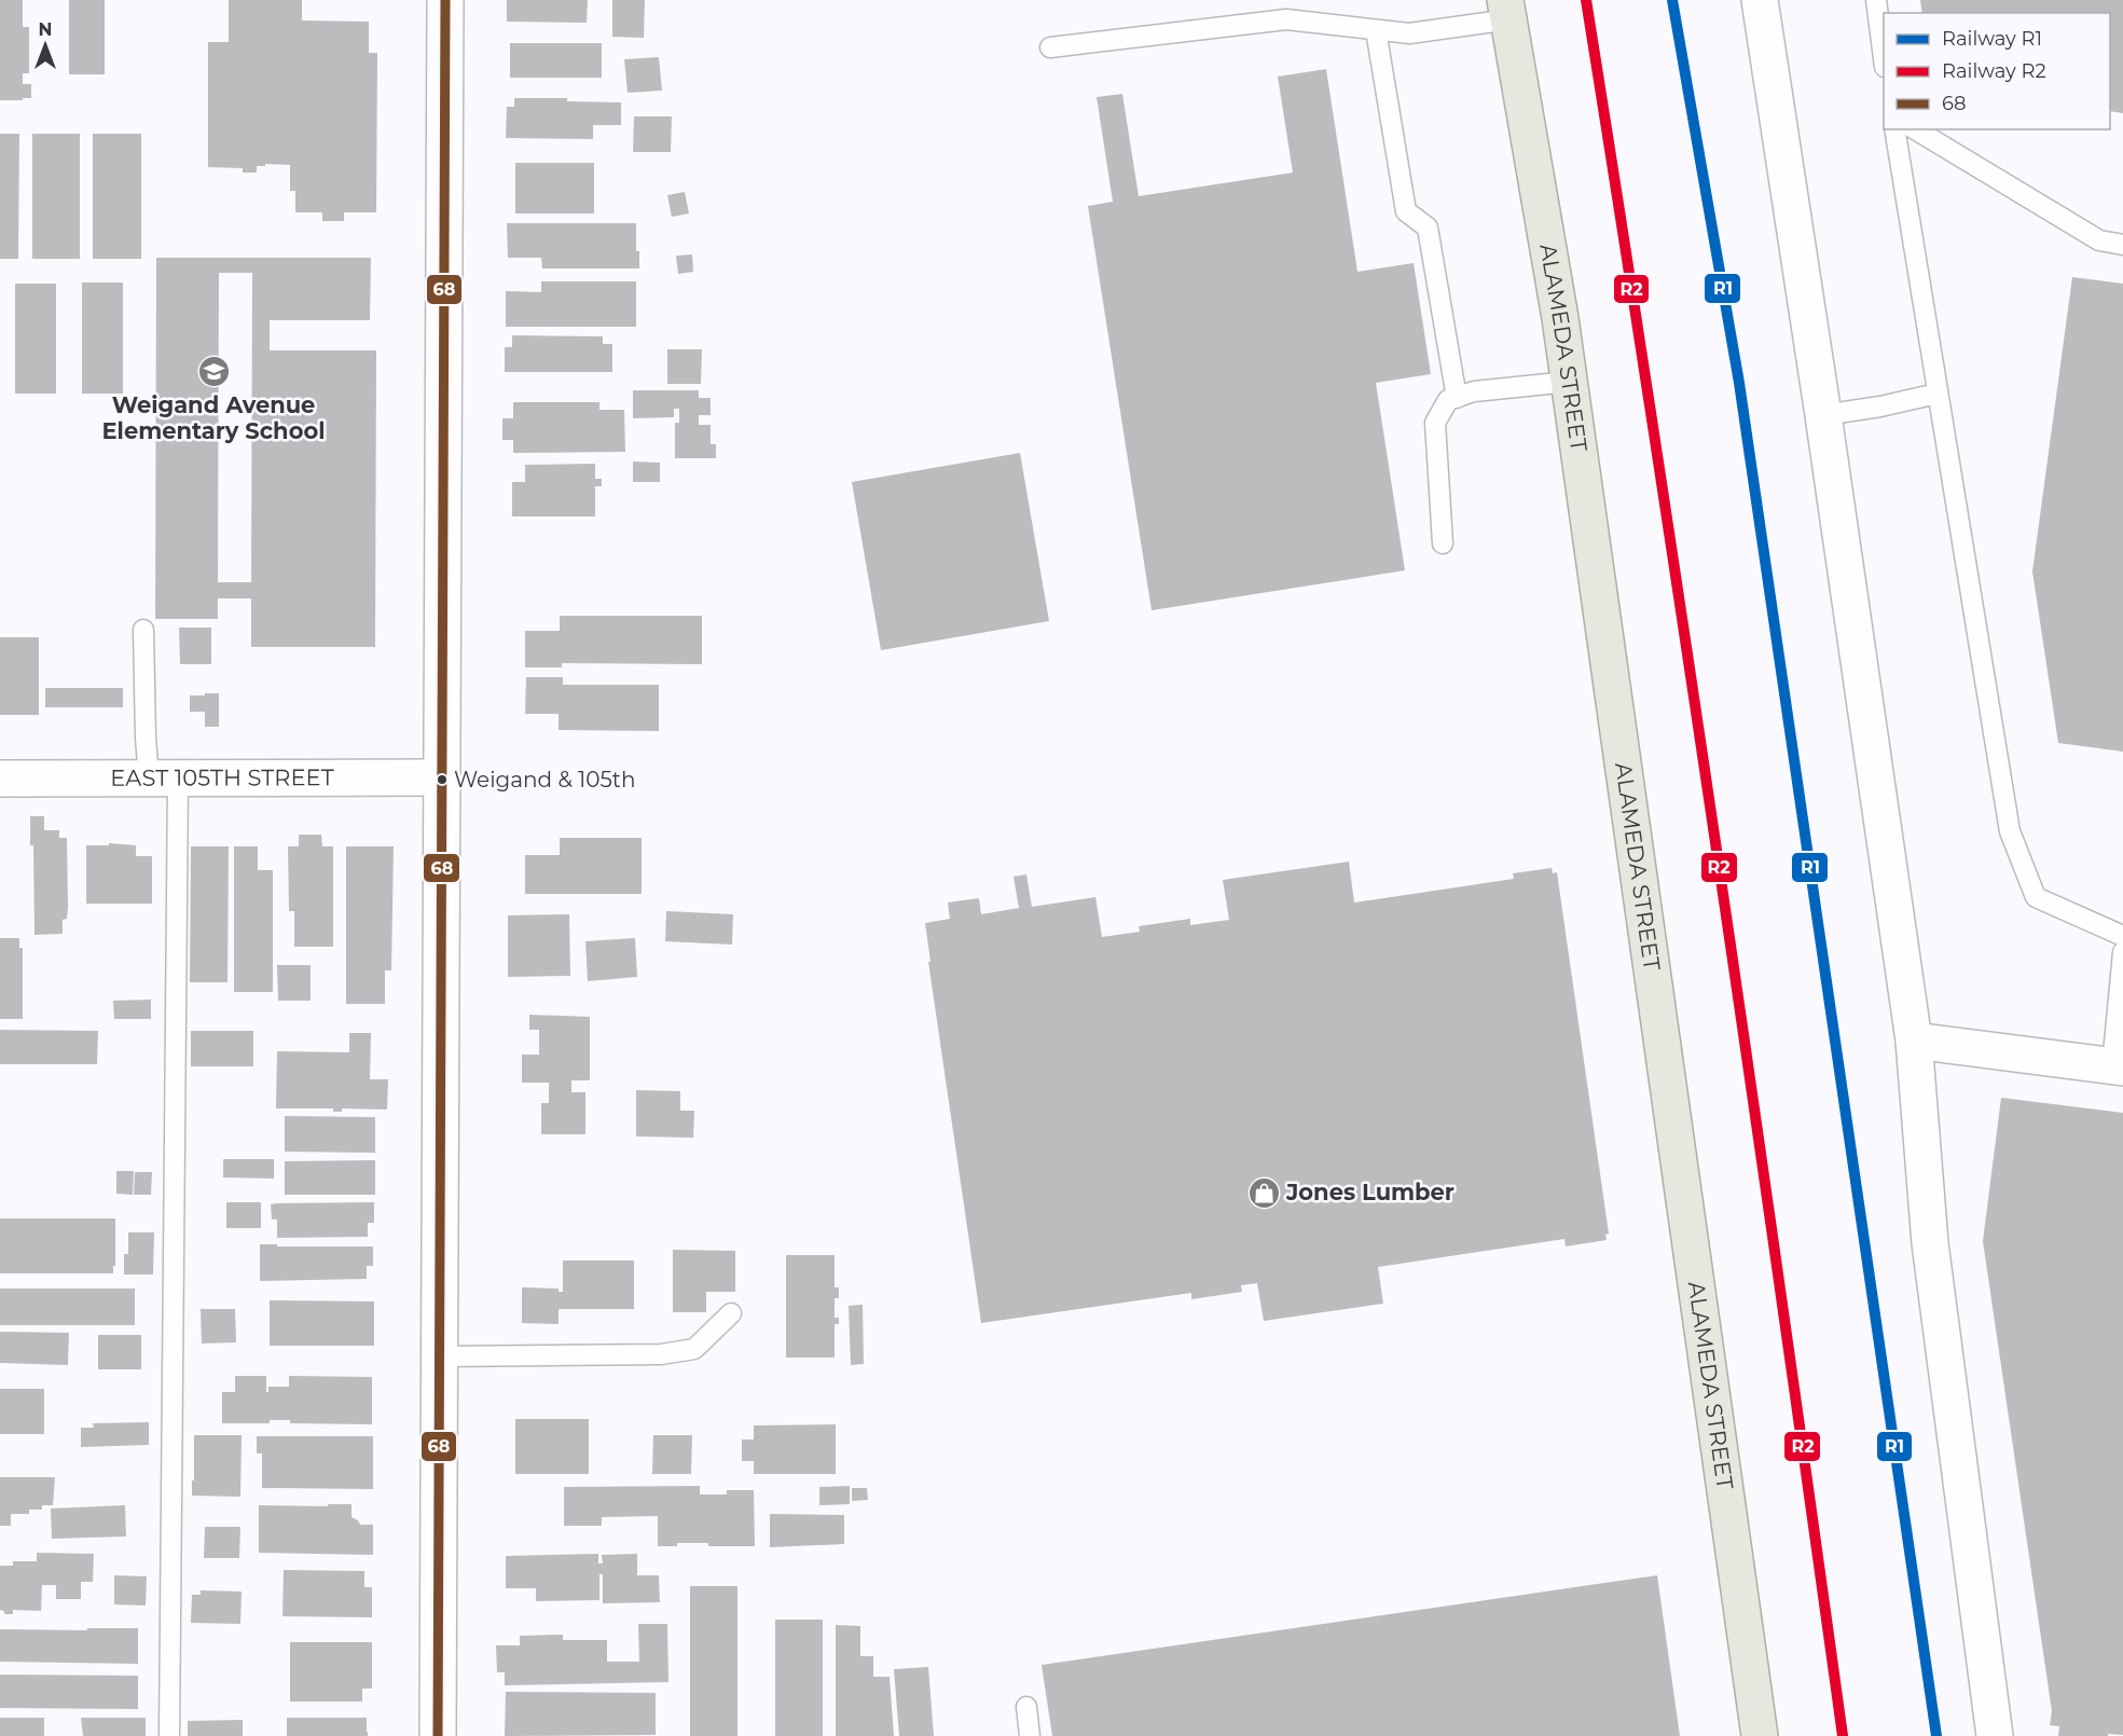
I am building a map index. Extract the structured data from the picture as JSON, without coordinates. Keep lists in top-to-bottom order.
{
  "streets": {
    "main road": ["ALAMEDA STREET"],
    "street": ["EAST 105TH STREET"]
  },
  "places": {
    "school or university": ["Weigand Avenue Elementary School"],
    "other": ["Weigand & 105th"],
    "shop": ["Jones Lumber"]
  },
  "lines": ["rail line R1", "rail line R2", "transit line 68"],
  "legend": ["Railway R1", "Railway R2", "68"],
  "north": "top"
}
